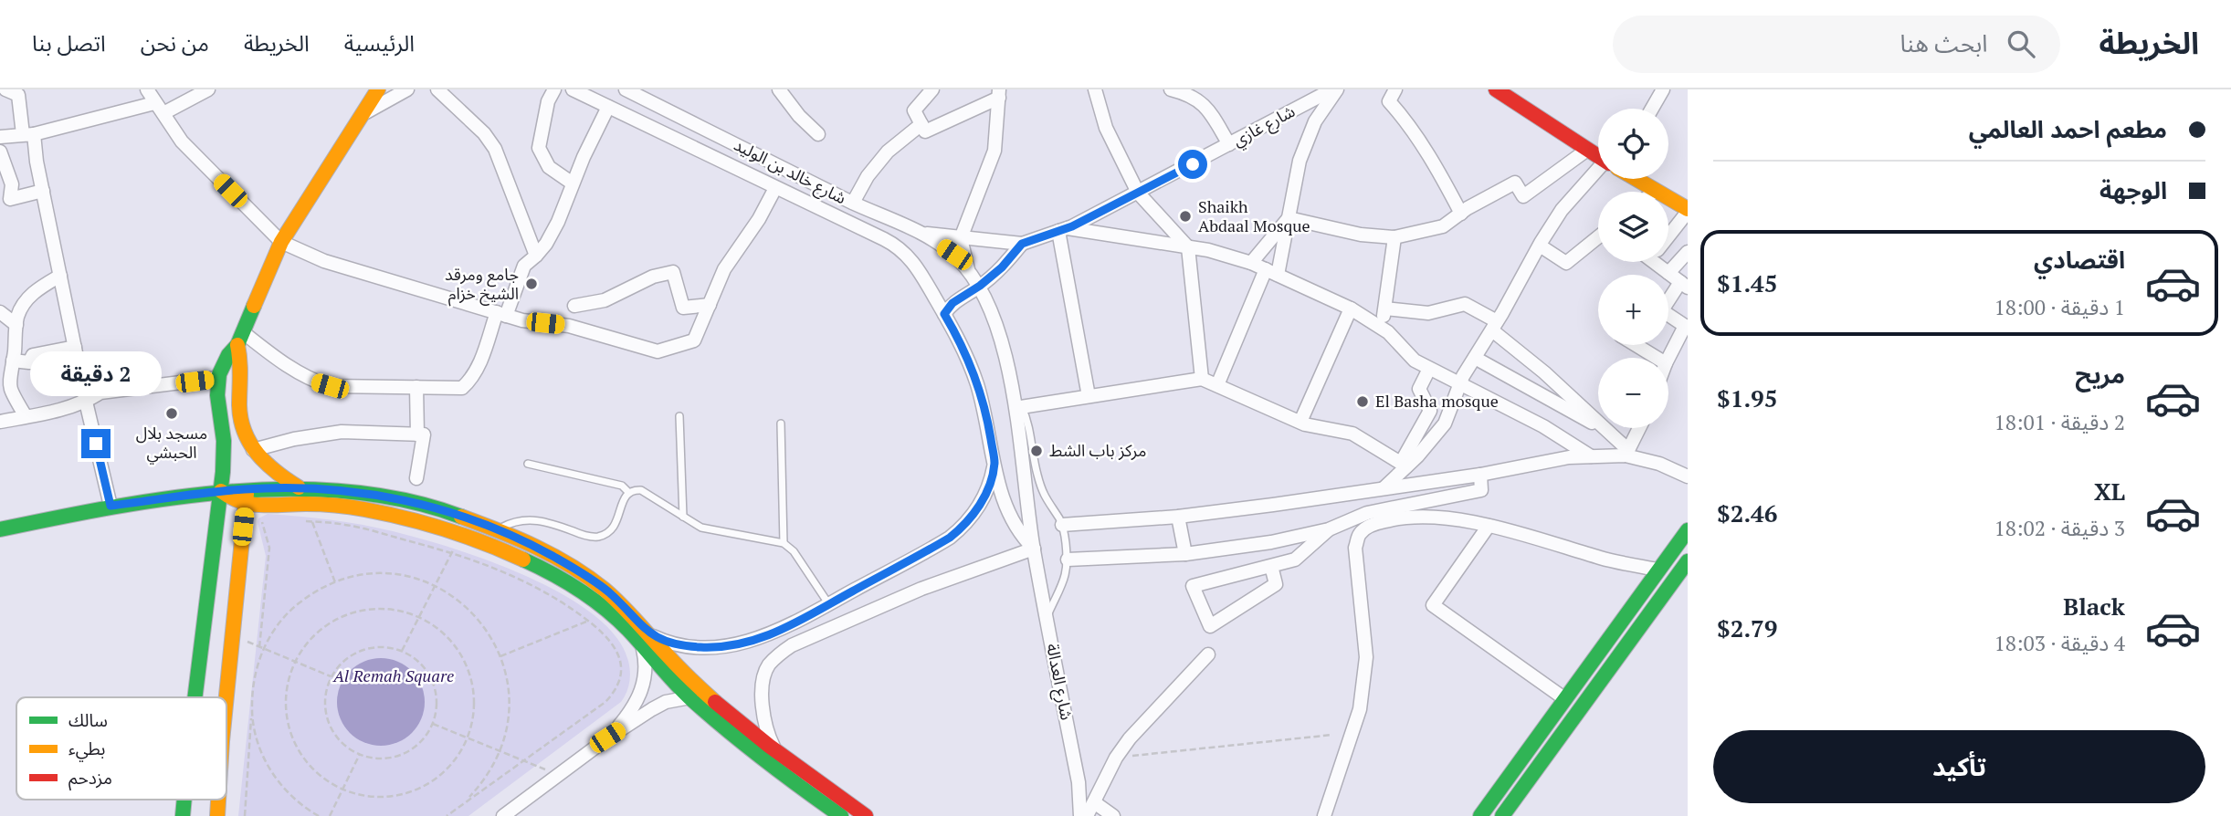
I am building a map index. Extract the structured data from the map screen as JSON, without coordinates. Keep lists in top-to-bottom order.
{
  "streets": {
    "street": ["شارع غازي", "شارع خالد بن الوليد", "شارع العدالة"]
  },
  "crossings": [
    ["شارع غازي", "شارع خالد بن الوليد"],
    ["شارع خالد بن الوليد", "شارع العدالة"]
  ],
  "parks": ["Al Remah Square"],
  "places": [
    "Shaikh Abdaal Mosque",
    "جامع ومرقد الشيخ خزام",
    "El Basha mosque",
    "مسجد بلال الحبشي",
    "مركز باب الشط"
  ],
  "legend": ["سالك", "بطيء", "مزدحم"],
  "page": {
    "header": "الخريطة",
    "search": "ابحث هنا",
    "nav": [
      "الرئيسية",
      "الخريطة",
      "من نحن",
      "اتصل بنا"
    ],
    "banner": ["مطعم احمد العالمي", "الوجهة"],
    "map_buttons": ["+", "−"],
    "list": [
      {
        "name": "اقتصادي",
        "note": "1 دقيقة · 18:00",
        "value": "$1.45"
      },
      {
        "name": "مريح",
        "note": "2 دقيقة · 18:01",
        "value": "$1.95"
      },
      {
        "name": "XL",
        "note": "3 دقيقة · 18:02",
        "value": "$2.46"
      },
      {
        "name": "Black",
        "note": "4 دقيقة · 18:03",
        "value": "$2.79"
      }
    ],
    "bubble": "2 دقيقة",
    "buttons": "تأكيد"
  }
}
